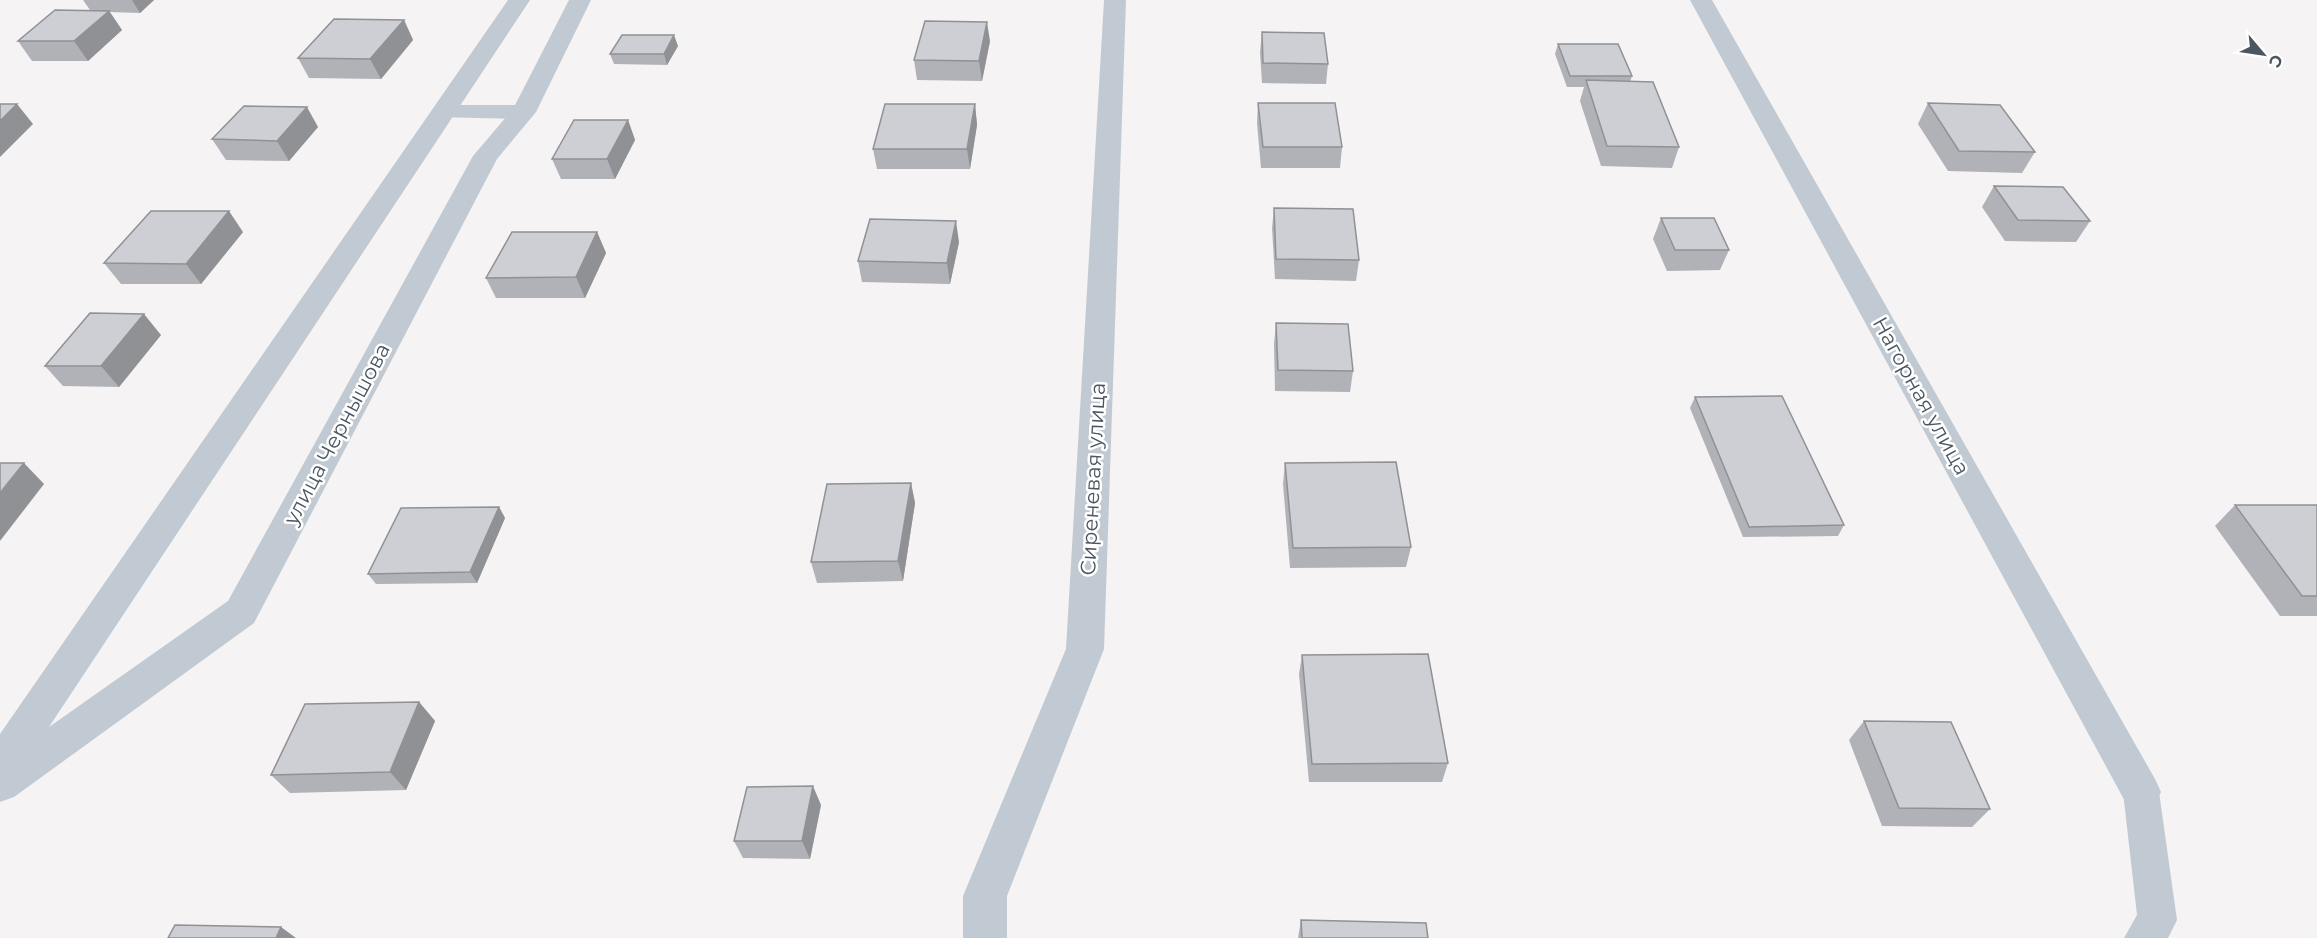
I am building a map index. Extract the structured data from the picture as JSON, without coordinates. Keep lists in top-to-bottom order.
{
  "streets": {
    "street": ["Нагорная улица", "улица Чернышова", "Сиреневая улица"]
  },
  "north": "bottom right"
}
